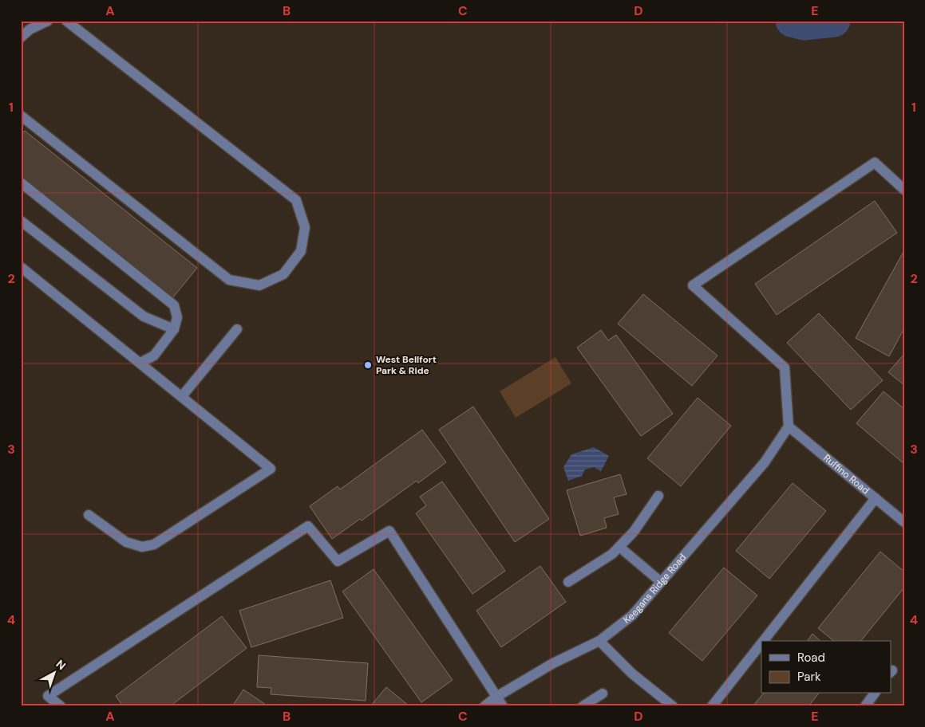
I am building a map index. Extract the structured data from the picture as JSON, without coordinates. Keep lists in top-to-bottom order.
{
  "streets": {
    "street": ["Ruffino Road", "Keegans Ridge Road"]
  },
  "crossings": [
    ["Ruffino Road", "Keegans Ridge Road"]
  ],
  "places": ["West Bellfort Park & Ride"],
  "legend": ["Road", "Park"],
  "north": "top right",
  "grid": {
    "columns": [
      "A",
      "B",
      "C",
      "D",
      "E"
    ],
    "rows": [
      "1",
      "2",
      "3",
      "4"
    ]
  }
}
